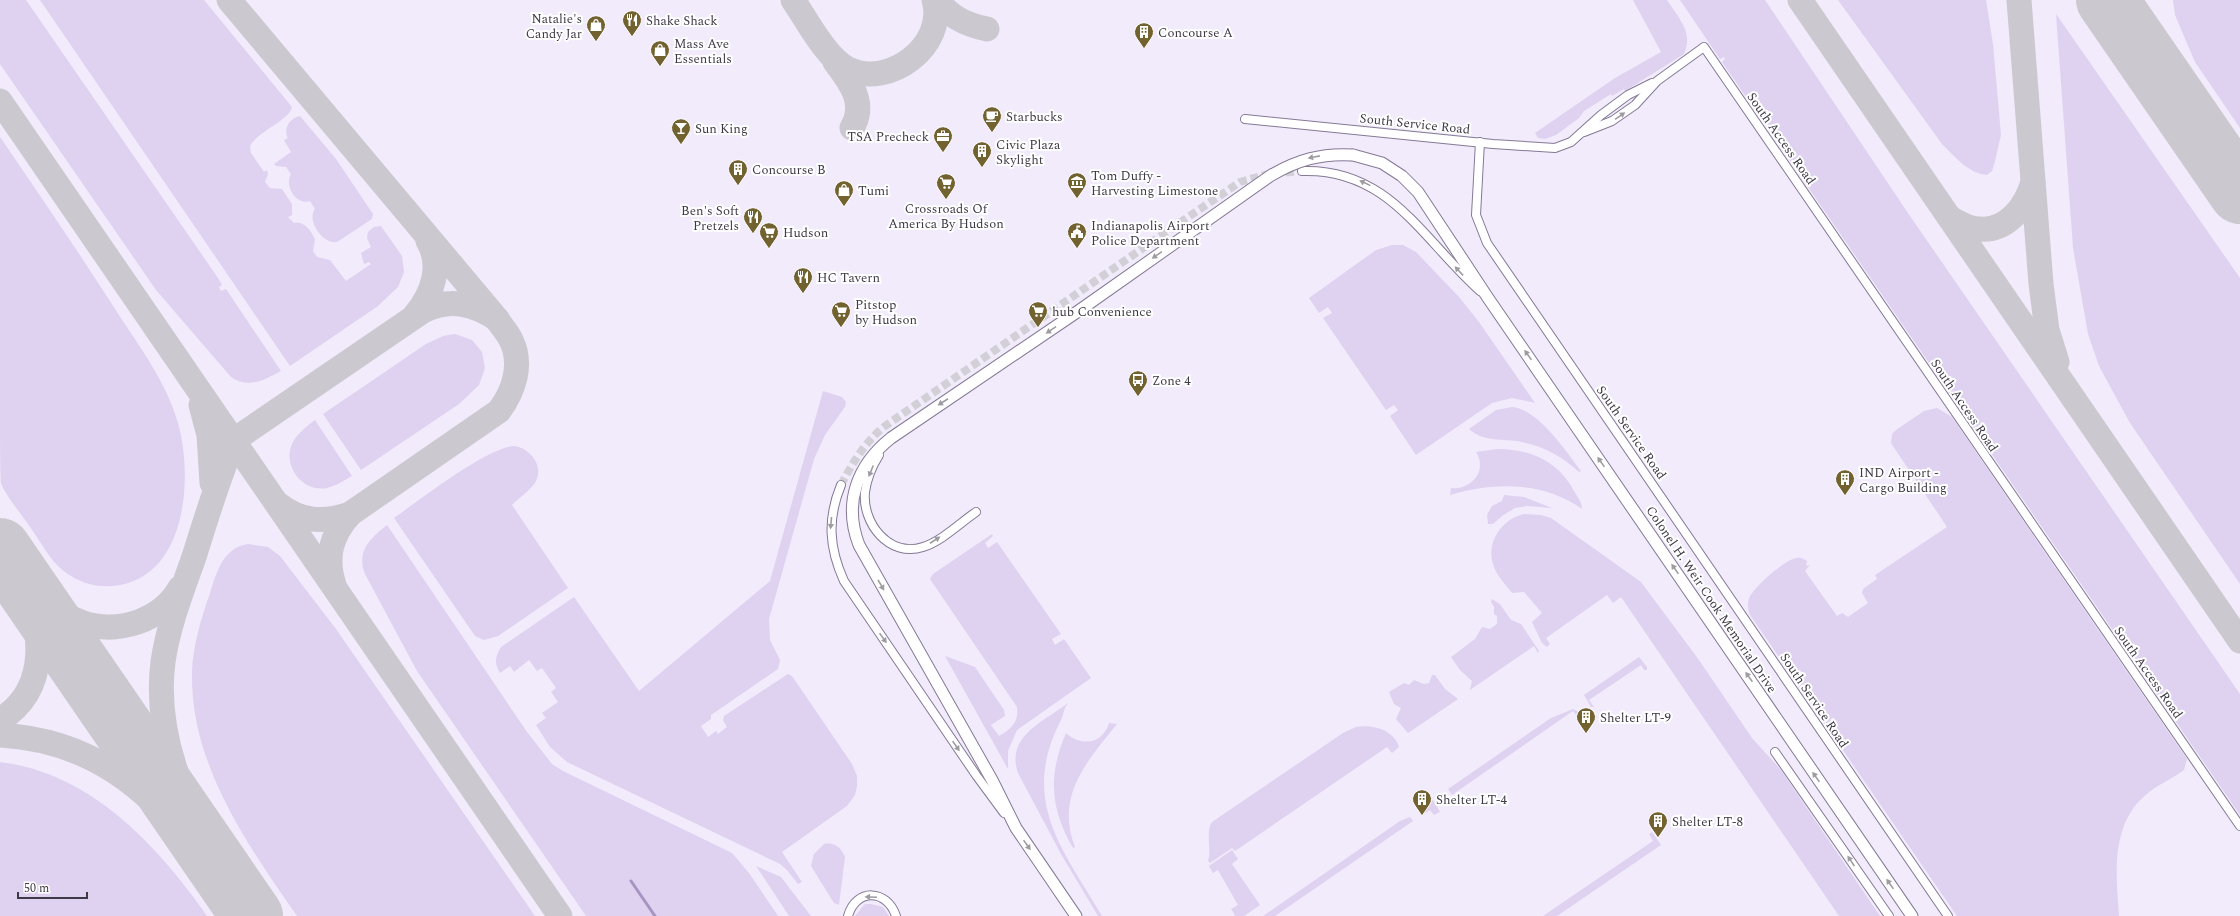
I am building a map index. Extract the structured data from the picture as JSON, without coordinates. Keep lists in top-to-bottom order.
{
  "streets": {
    "street": ["South Service Road", "South Access Road", "Colonel H. Weir Cook Memorial Drive"]
  },
  "crossings": [
    ["South Service Road", "South Access Road"]
  ],
  "places": {
    "restaurant": ["Shake Shack", "Ben's Soft Pretzels", "HC Tavern"],
    "shop": ["Natalie's Candy Jar", "Mass Ave Essentials", "Tumi"],
    "building": [
      "Concourse A",
      "Civic Plaza Skylight",
      "Concourse B",
      "IND Airport - Cargo Building",
      "Shelter LT-9",
      "Shelter LT-4",
      "Shelter LT-8"
    ],
    "cafe": ["Starbucks"],
    "bar": ["Sun King"],
    "office": ["TSA Precheck"],
    "museum": ["Tom Duffy - Harvesting Limestone"],
    "supermarket": [
      "Crossroads Of America By Hudson",
      "Hudson",
      "Pitstop by Hudson",
      "hub Convenience"
    ],
    "public building": ["Indianapolis Airport Police Department"],
    "bus stop": ["Zone 4"]
  },
  "scale_bar": "50 m"
}
